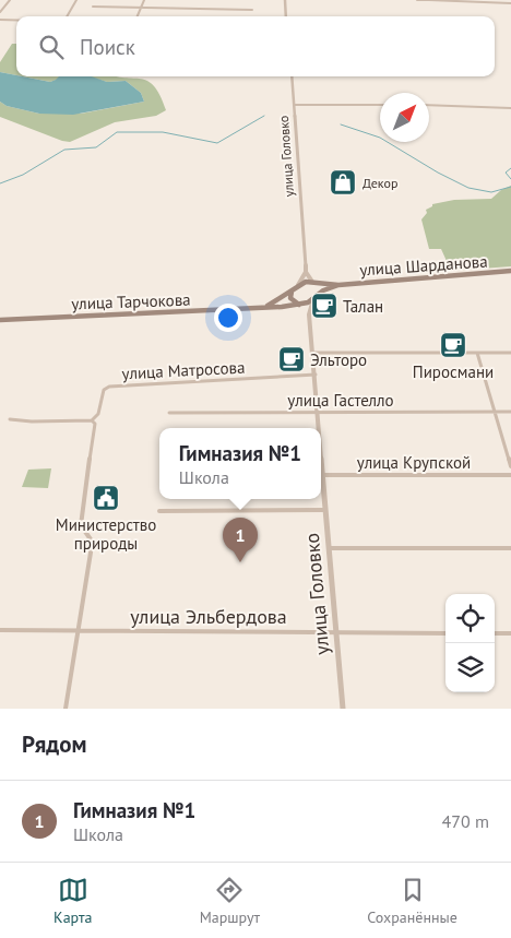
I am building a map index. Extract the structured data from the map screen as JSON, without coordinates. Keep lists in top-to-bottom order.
{
  "streets": {
    "main road": ["улица Шарданова", "улица Тарчокова"],
    "street": [
      "улица Головко",
      "улица Матросова",
      "улица Гастелло",
      "улица Крупской",
      "улица Эльбердова"
    ]
  },
  "crossings": [
    ["улица Головко", "улица Тарчокова"],
    ["улица Головко", "улица Матросова"],
    ["улица Головко", "улица Гастелло"],
    ["улица Головко", "улица Крупской"],
    ["улица Головко", "улица Эльбердова"]
  ],
  "places": {
    "shop": ["Декор"],
    "cafe": ["Талан", "Пиросмани", "Эльторо"],
    "public building": ["Министерство природы"]
  },
  "north": "top right",
  "page": {
    "search": "Поиск",
    "popup": ["Гимназия №1", "Школа"],
    "pins": "1",
    "heading": "Рядом",
    "list": [
      {
        "mark": "1",
        "name": "Гимназия №1",
        "note": "Школа",
        "value": "470 m"
      }
    ],
    "nav": ["Карта", "Маршрут", "Сохранённые"]
  }
}
